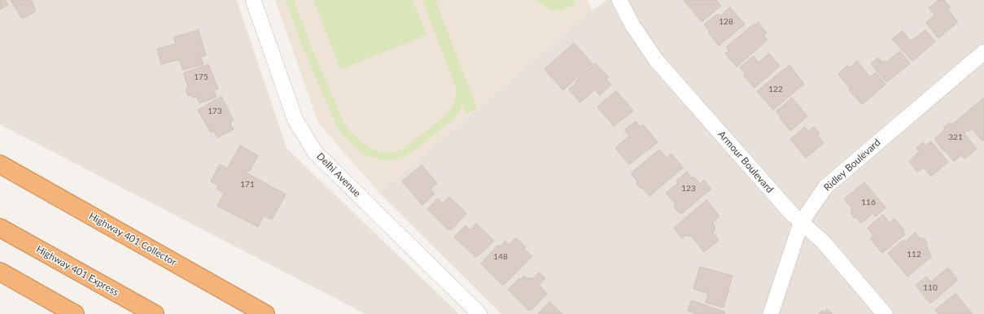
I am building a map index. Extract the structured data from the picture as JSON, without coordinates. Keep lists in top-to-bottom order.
{
  "streets": {
    "highway": ["Highway 401 Collector", "Highway 401 Express"],
    "street": ["Armour Boulevard", "Ridley Boulevard", "Delhi Avenue"]
  },
  "crossings": [
    ["Armour Boulevard", "Ridley Boulevard"]
  ],
  "house_numbers": [
    "128",
    "175",
    "122",
    "173",
    "321",
    "171",
    "123",
    "116",
    "112",
    "148",
    "110"
  ]
}
